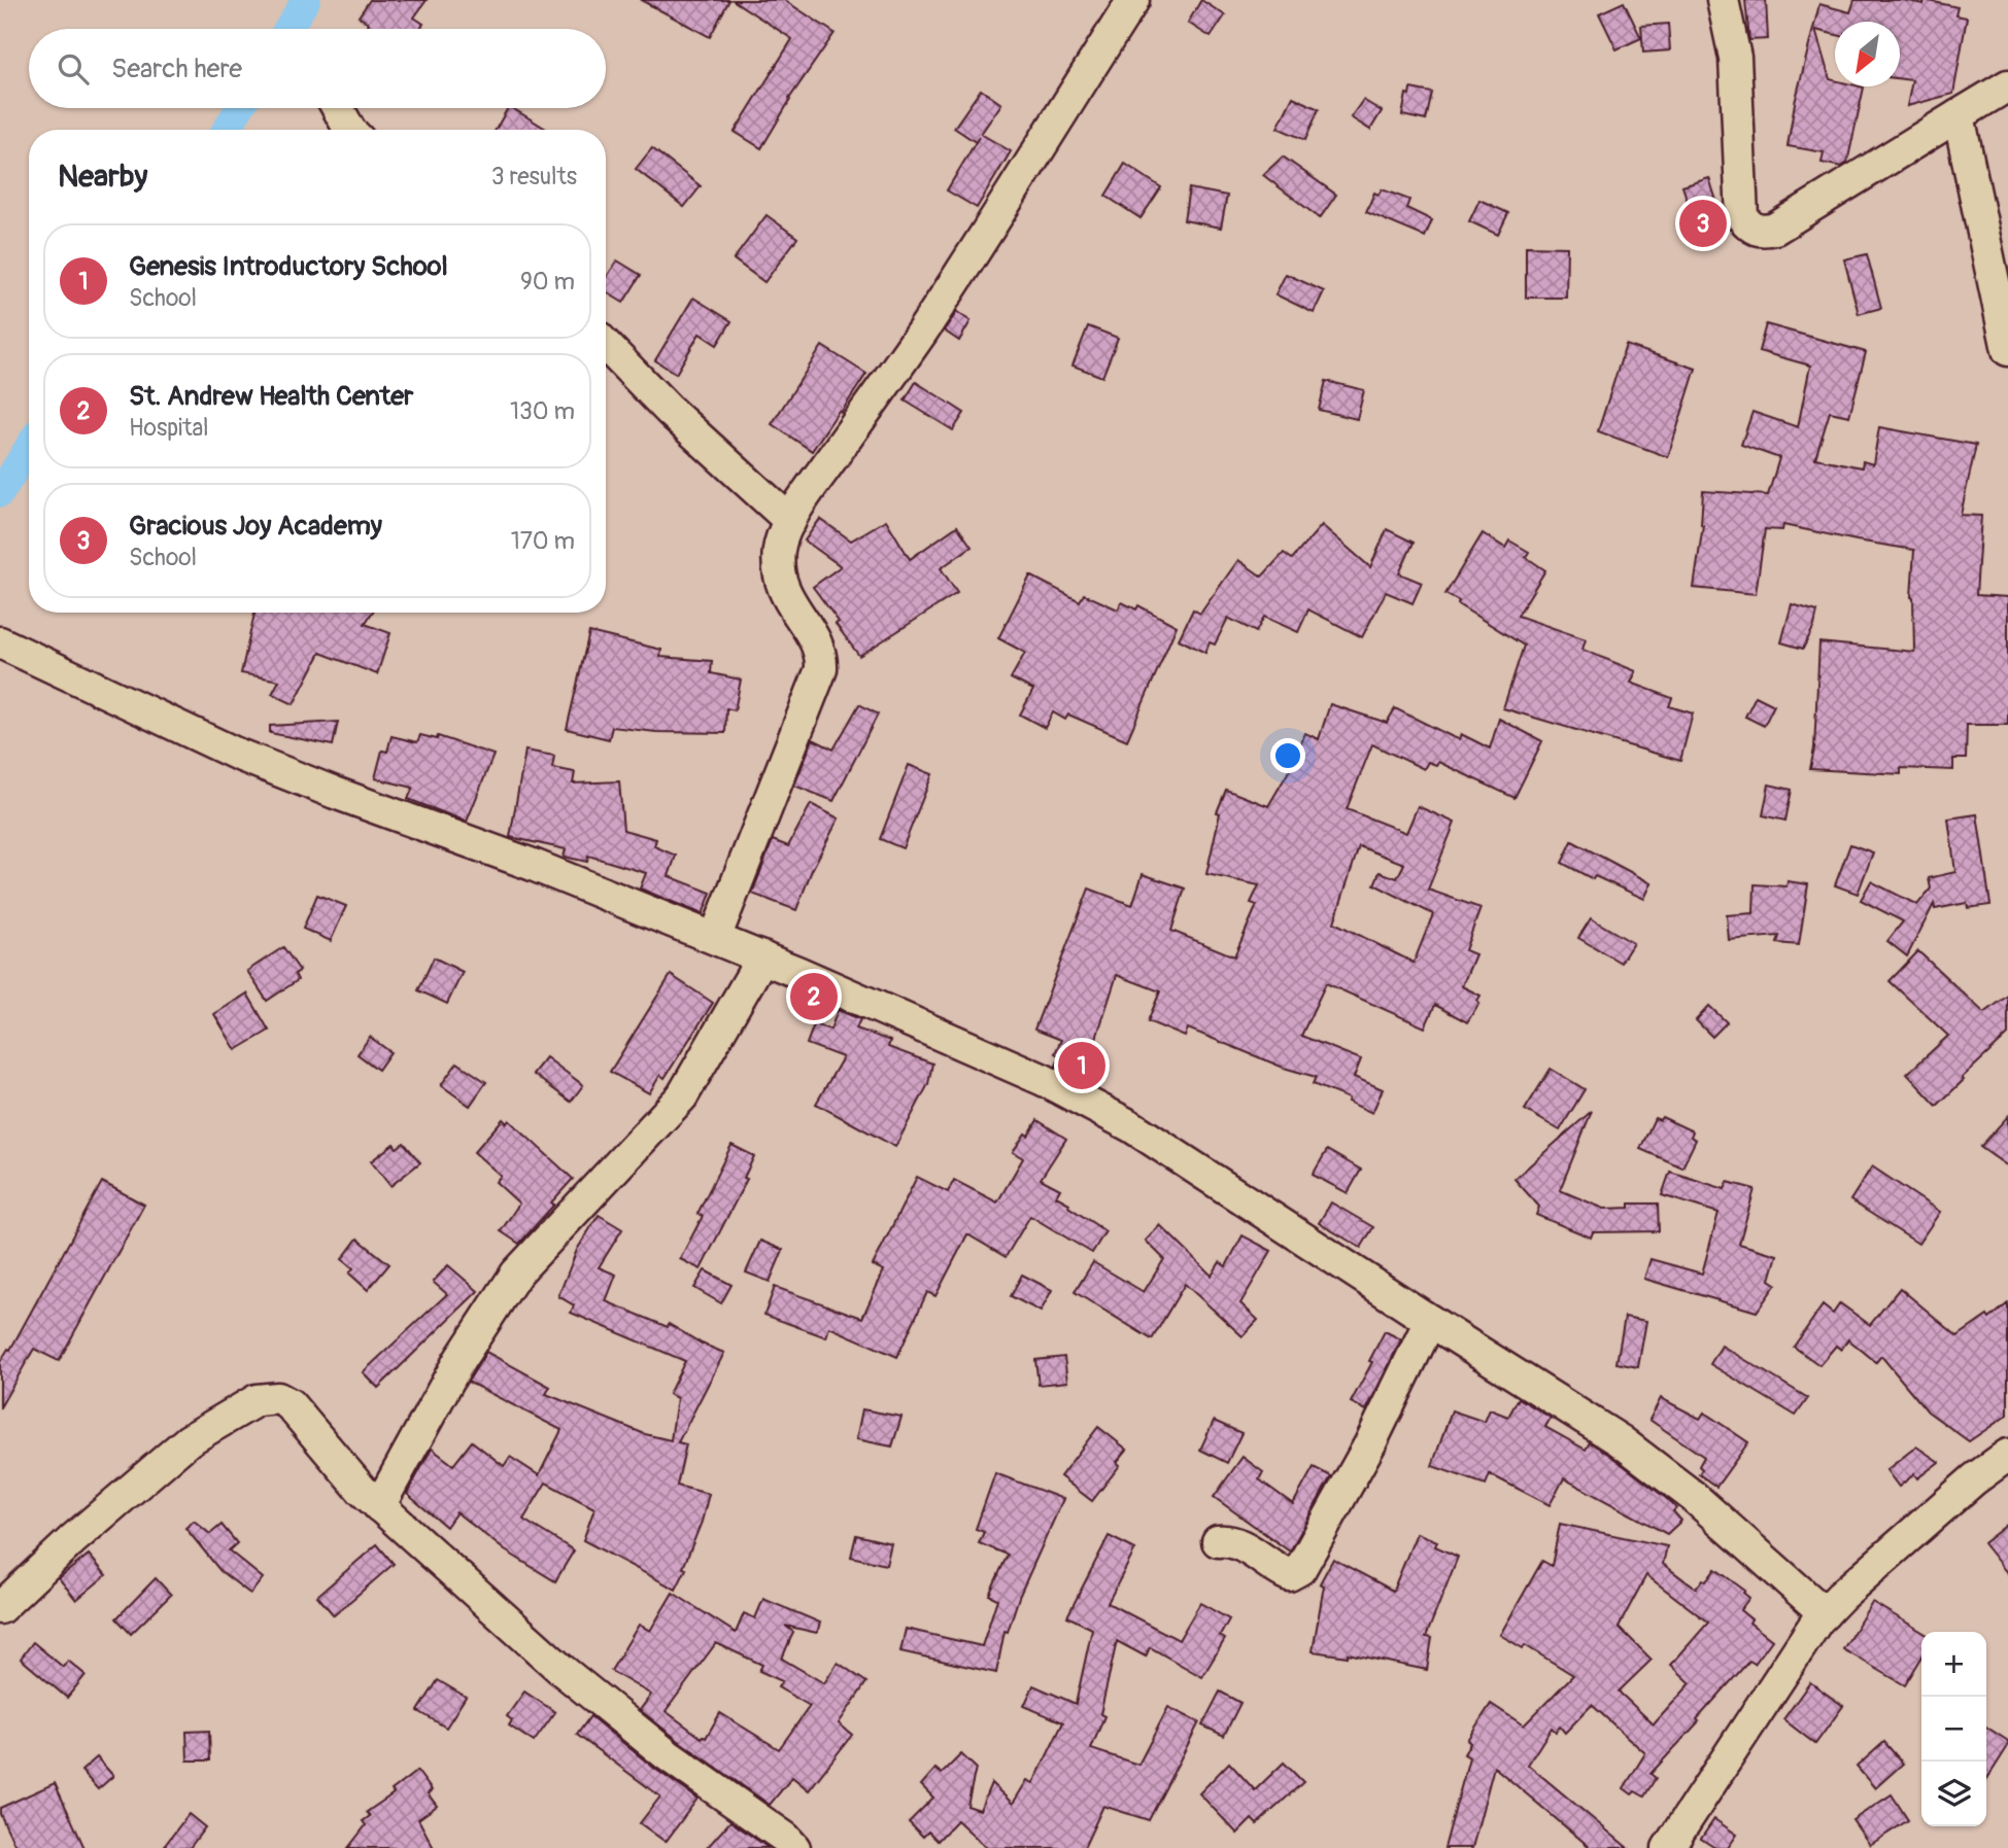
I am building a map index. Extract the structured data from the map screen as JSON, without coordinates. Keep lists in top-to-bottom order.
{
  "north": "bottom left",
  "page": {
    "search": "Search here",
    "heading": ["Nearby", "3 results"],
    "pins": ["3", "2", "1"],
    "list": [
      {
        "mark": "1",
        "name": "Genesis Introductory School",
        "note": "School",
        "value": "90 m"
      },
      {
        "mark": "2",
        "name": "St. Andrew Health Center",
        "note": "Hospital",
        "value": "130 m"
      },
      {
        "mark": "3",
        "name": "Gracious Joy Academy",
        "note": "School",
        "value": "170 m"
      }
    ],
    "map_buttons": ["+", "−"]
  }
}
